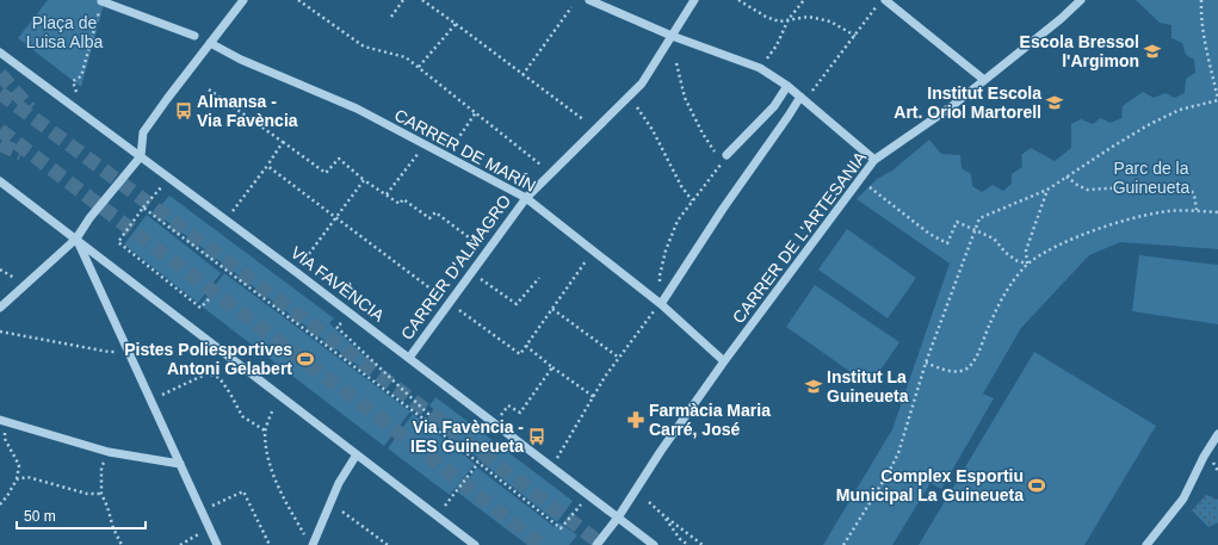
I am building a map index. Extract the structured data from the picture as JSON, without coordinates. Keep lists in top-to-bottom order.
{
  "streets": {
    "street": [
      "CARRER DE MARÍN",
      "CARRER DE L'ARTESANIA",
      "CARRER D'ALMAGRO",
      "VIA FAVÈNCIA"
    ]
  },
  "crossings": [
    ["CARRER DE MARÍN", "CARRER DE L'ARTESANIA"],
    ["CARRER DE MARÍN", "CARRER D'ALMAGRO"],
    ["CARRER DE L'ARTESANIA", "VIA FAVÈNCIA"],
    ["CARRER D'ALMAGRO", "VIA FAVÈNCIA"]
  ],
  "parks": ["Plaça de Luisa Alba", "Parc de la Guineueta"],
  "places": {
    "school or university": ["Escola Bressol l'Argimon", "Institut Escola Art. Oriol Martorell", "Institut La Guineueta"],
    "bus stop": ["Almansa - Via Favència", "Via Favència - IES Guineueta"],
    "sports": ["Pistes Poliesportives Antoni Gelabert", "Complex Esportiu Municipal La Guineueta"],
    "pharmacy": ["Farmàcia Maria Carré, José"]
  },
  "scale_bar": "50 m"
}
